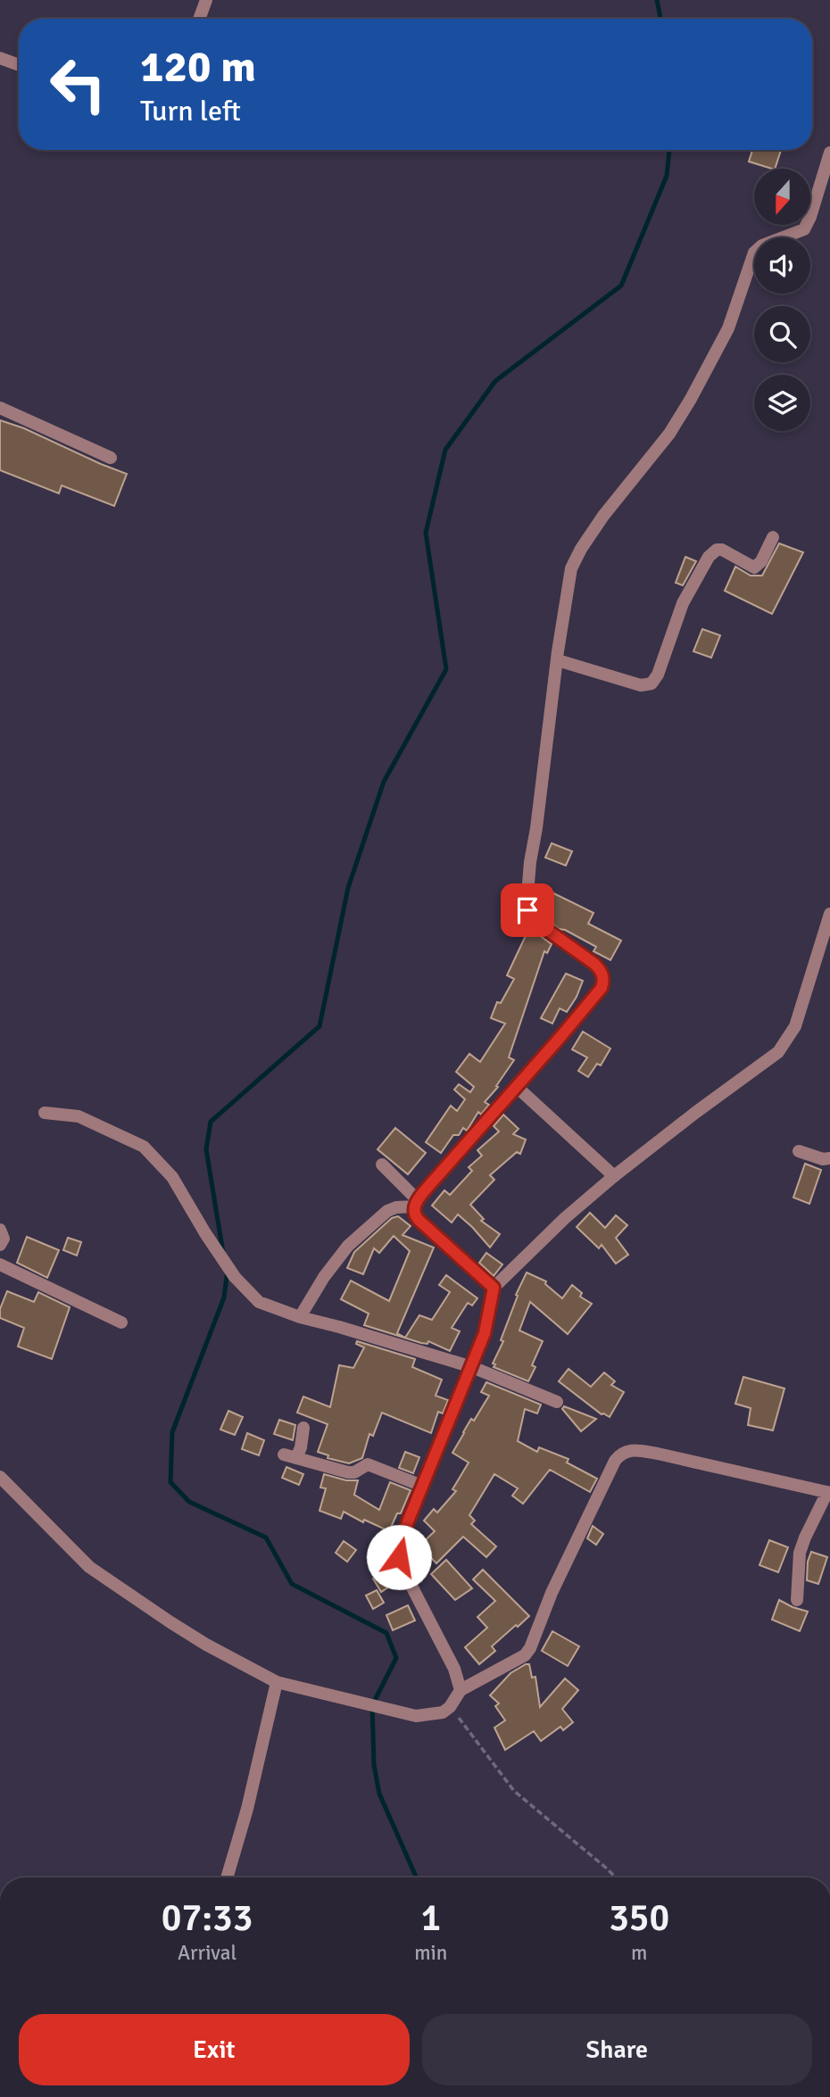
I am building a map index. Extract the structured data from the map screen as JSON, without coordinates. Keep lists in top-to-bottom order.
{
  "north": "bottom",
  "page": {
    "turn": ["120 m", "Turn left"],
    "eta": [
      "07:33",
      "Arrival",
      "1",
      "min",
      "350",
      "m"
    ],
    "buttons": ["Exit", "Share"]
  }
}
